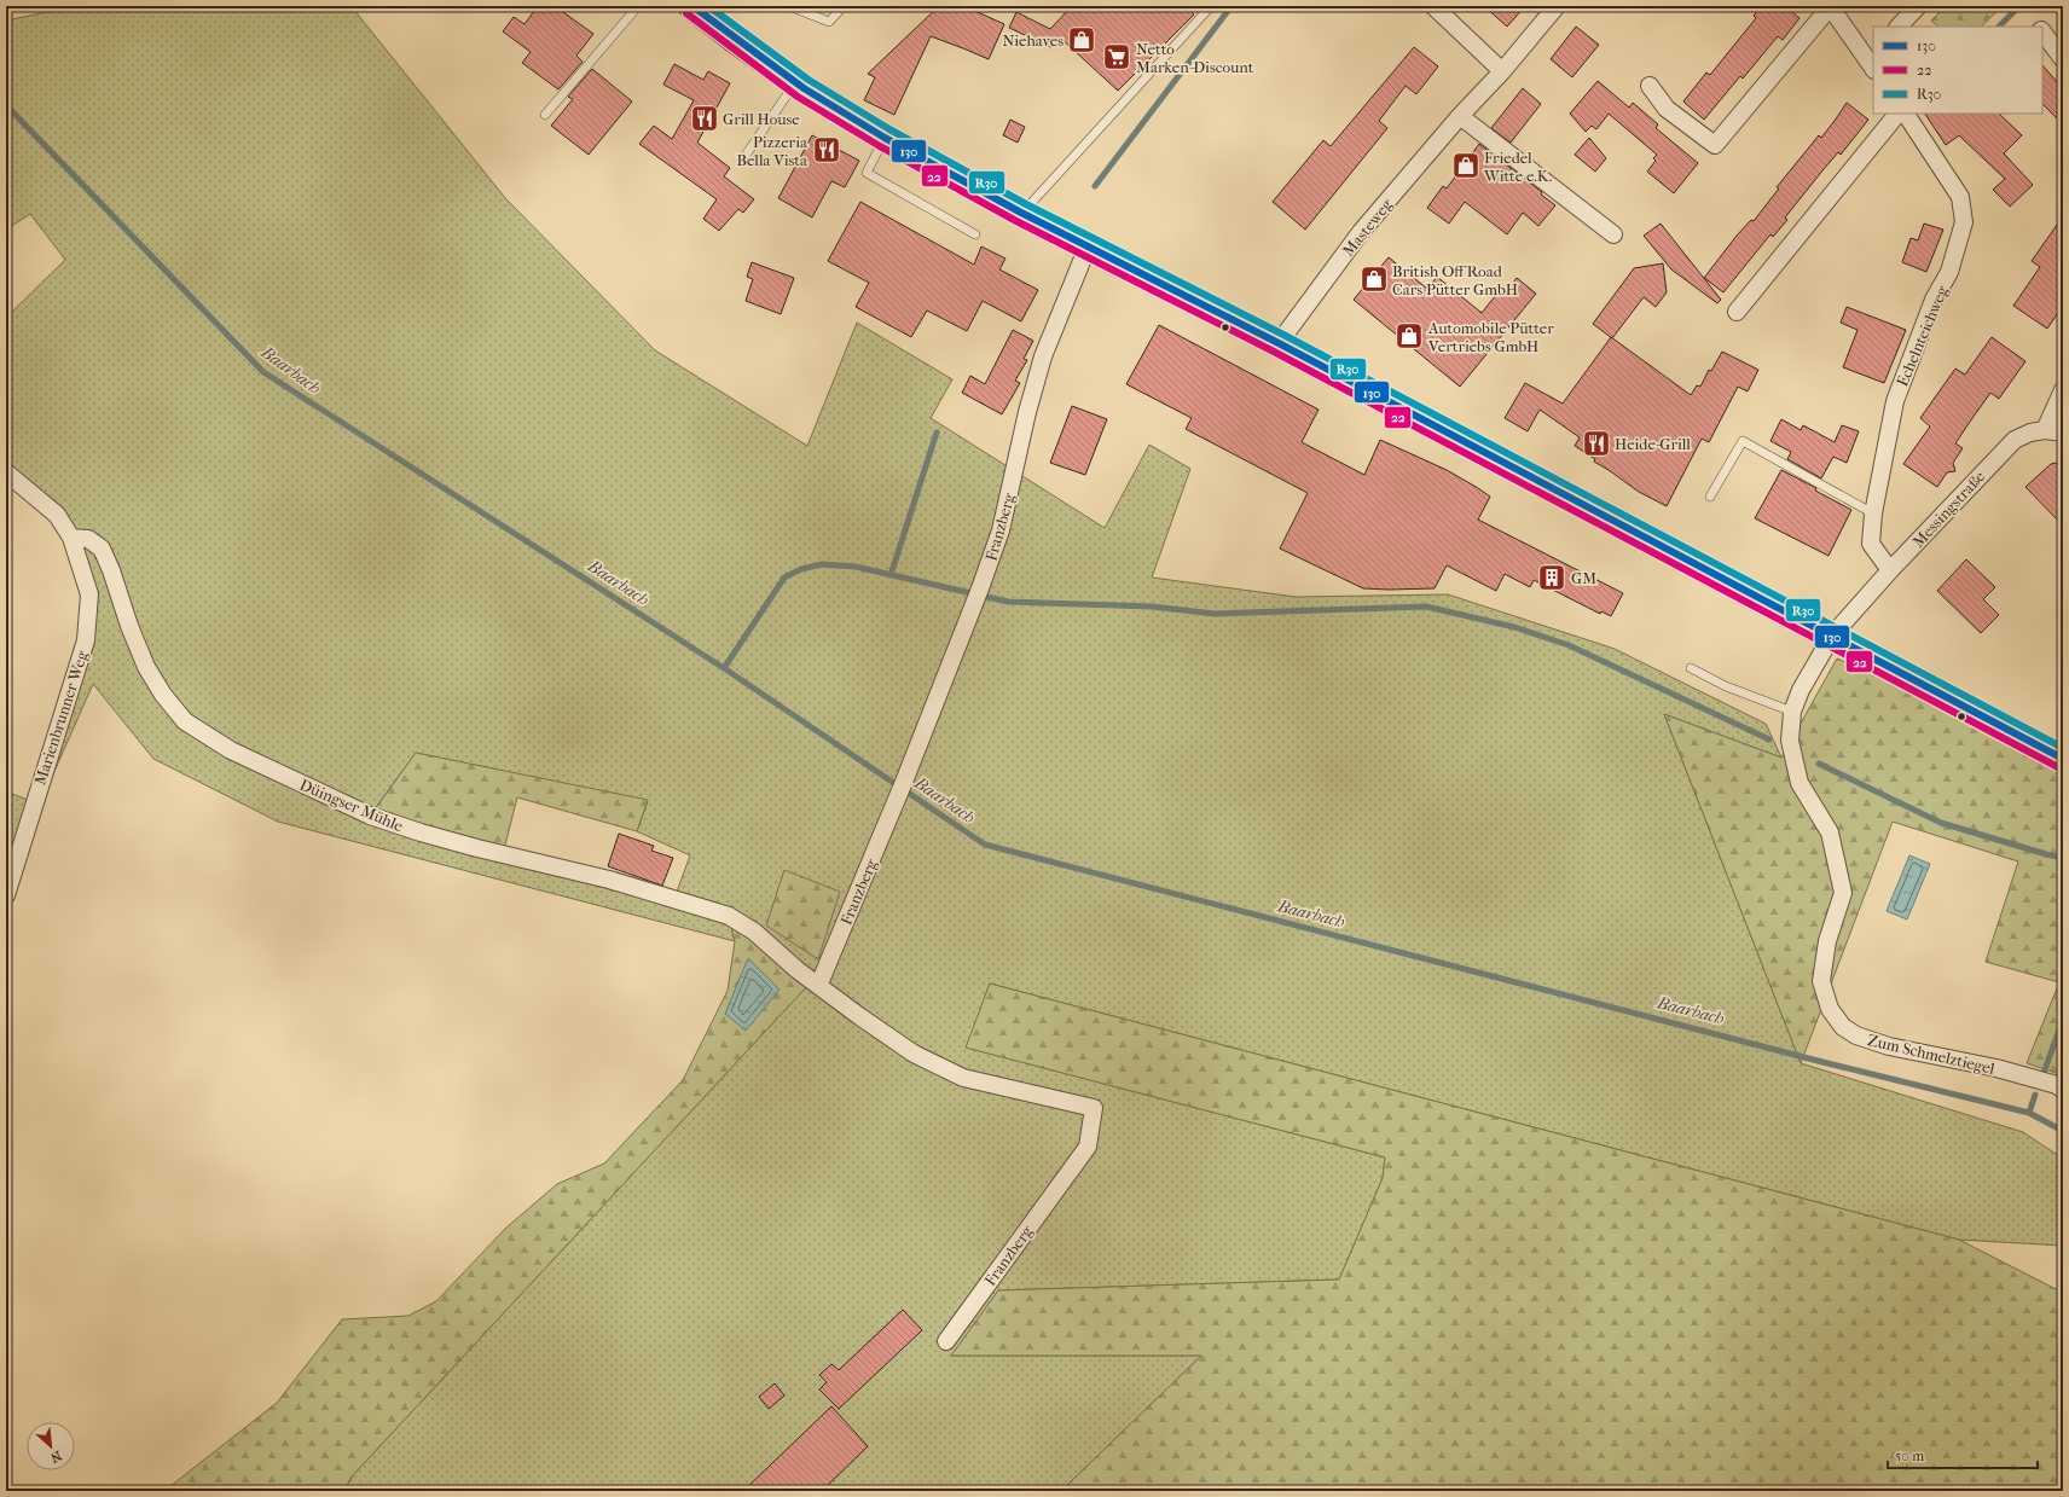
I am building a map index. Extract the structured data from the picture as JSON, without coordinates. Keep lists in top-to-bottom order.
{
  "streets": {
    "street": [
      "Masteweg",
      "Echelnteichweg",
      "Messingstraße",
      "Franzberg",
      "Marienbrunner Weg",
      "Düingser Mühle",
      "Zum Schmelztiegel"
    ]
  },
  "crossings": [
    ["Echelnteichweg", "Messingstraße"],
    ["Messingstraße", "Zum Schmelztiegel"],
    ["Franzberg", "Düingser Mühle"],
    ["Marienbrunner Weg", "Düingser Mühle"]
  ],
  "water": ["Baarbach"],
  "places": {
    "shop": [
      "Niehaves",
      "Friedel Witte e.K.",
      "British Off Road Cars Pütter GmbH",
      "Automobile Pütter Vertriebs GmbH"
    ],
    "supermarket": ["Netto Marken-Discount"],
    "restaurant": ["Grill House", "Pizzeria Bella Vista", "Heide-Grill"],
    "building": ["GM"]
  },
  "lines": ["transit line 130", "transit line R30", "transit line 22"],
  "legend": ["130", "22", "R30"],
  "scale_bar": "50 m",
  "north": "bottom right"
}
